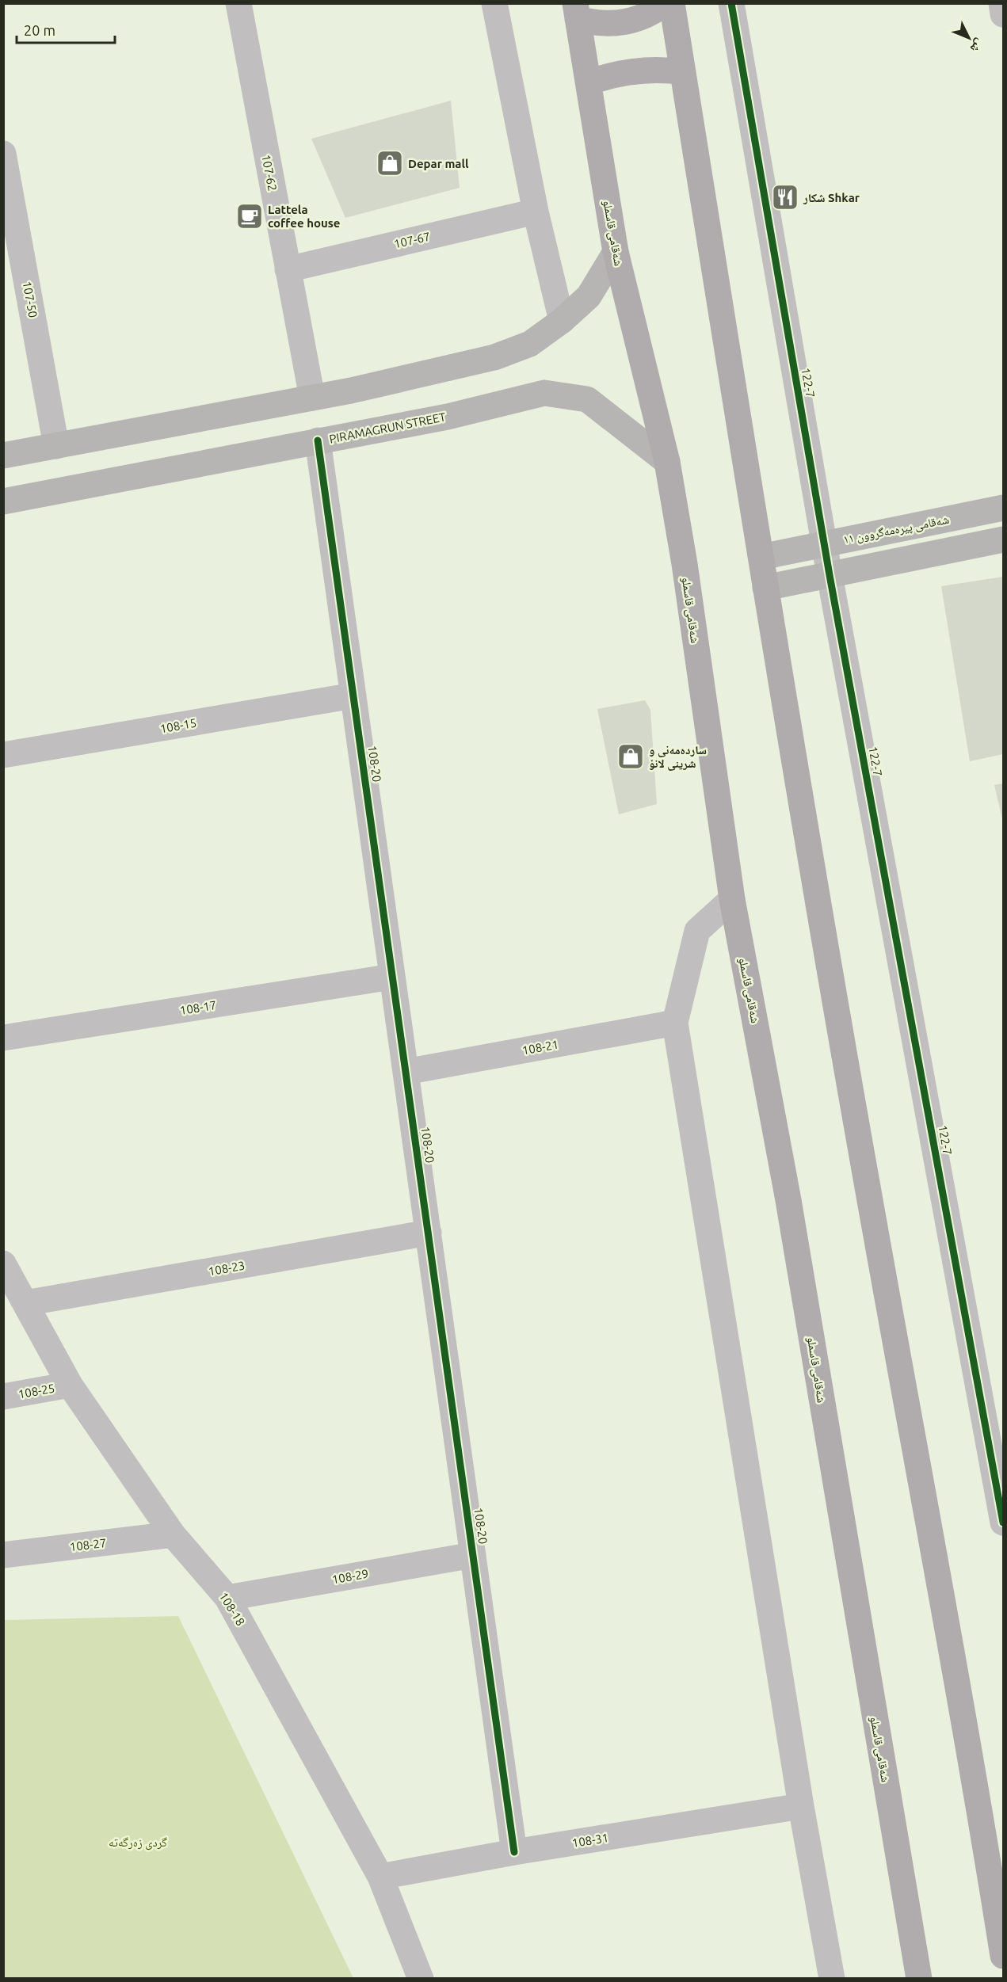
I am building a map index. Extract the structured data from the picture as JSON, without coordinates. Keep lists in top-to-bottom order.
{
  "streets": {
    "main road": ["شەقامی قاسملو", "PIRAMAGRUN STREET", "شەقامی پیرەمەگروون ١١"],
    "street": [
      "107-62",
      "107-67",
      "107-50",
      "122-7",
      "108-15",
      "108-20",
      "108-17",
      "108-21",
      "108-23",
      "108-25",
      "108-27",
      "108-29",
      "108-18",
      "108-31"
    ]
  },
  "crossings": [
    ["107-62", "107-67"],
    ["شەقامی قاسملو", "PIRAMAGRUN STREET"],
    ["122-7", "شەقامی پیرەمەگروون ١١"],
    ["PIRAMAGRUN STREET", "108-20"],
    ["108-15", "108-20"],
    ["108-20", "108-17"],
    ["108-20", "108-21"],
    ["108-20", "108-23"],
    ["108-20", "108-29"],
    ["108-20", "108-31"],
    ["108-23", "108-18"],
    ["108-25", "108-18"],
    ["108-27", "108-18"],
    ["108-29", "108-18"],
    ["108-18", "108-31"]
  ],
  "parks": ["گردی زەرگەتە"],
  "places": {
    "shop": ["Depar mall", "ساردەمەنی و شرینی لانۆ"],
    "restaurant": ["شکار Shkar"],
    "cafe": ["Lattela coffee house"]
  },
  "scale_bar": "20 m",
  "north": "bottom right"
}
